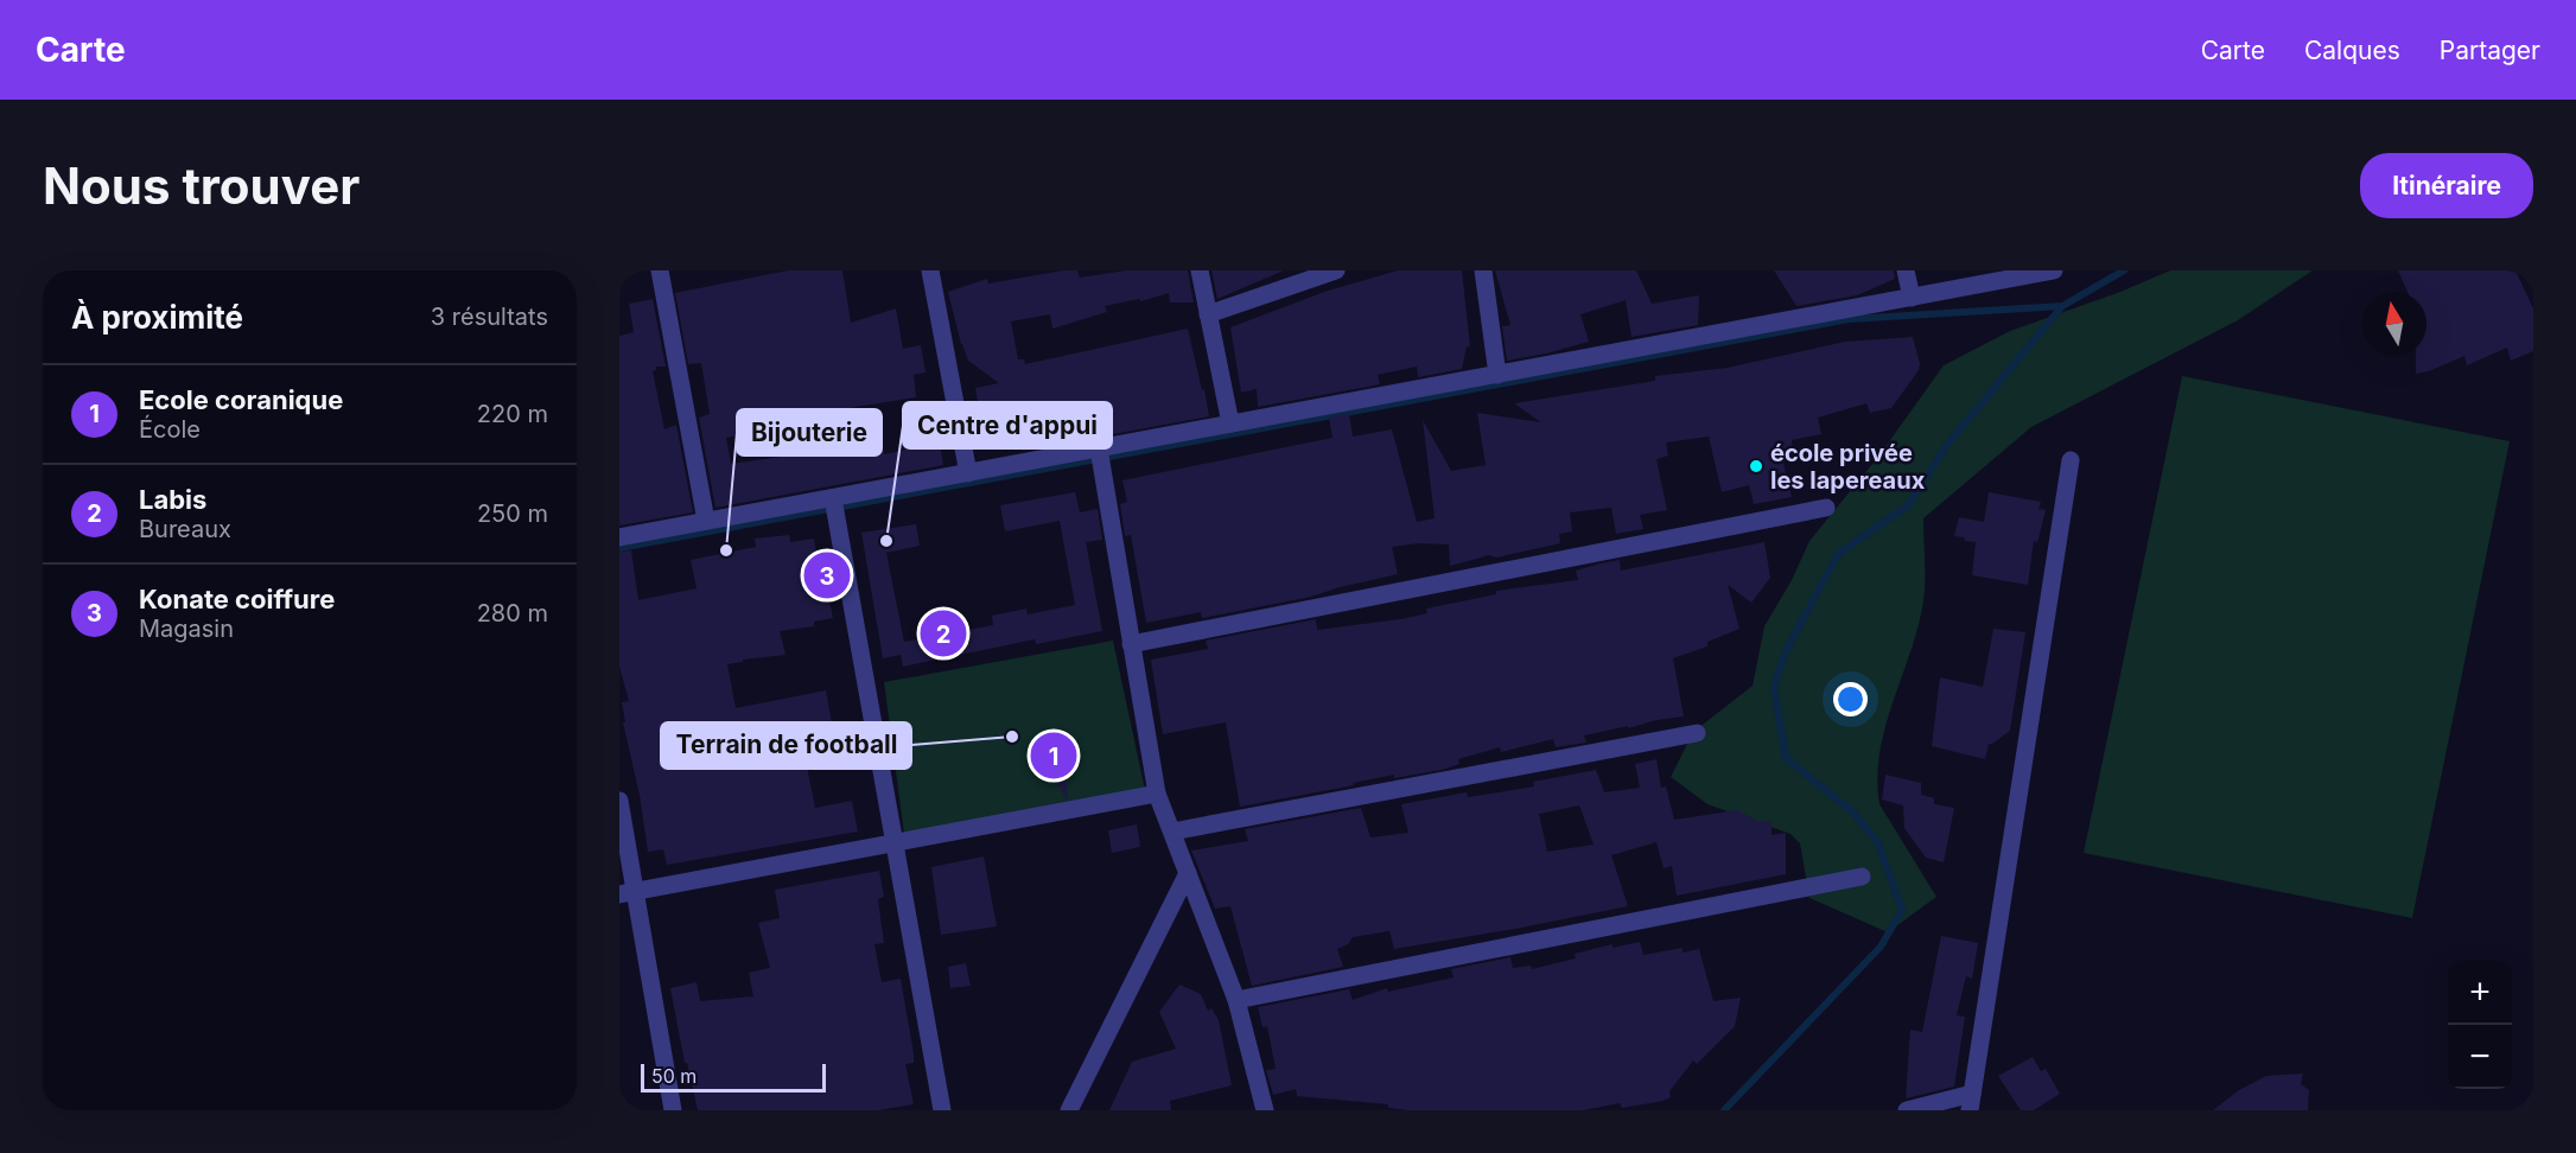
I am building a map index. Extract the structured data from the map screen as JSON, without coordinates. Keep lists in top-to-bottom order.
{
  "places": [
    "école privée les lapereaux",
    "Centre d'appui",
    "Bijouterie",
    "Terrain de football"
  ],
  "scale_bar": "50 m",
  "north": "top",
  "page": {
    "header": "Carte",
    "nav": ["Carte", "Calques", "Partager"],
    "buttons": "Itinéraire",
    "title": "Nous trouver",
    "heading": ["À proximité", "3 résultats"],
    "list": [
      {
        "mark": "1",
        "name": "Ecole coranique",
        "note": "École",
        "value": "220 m"
      },
      {
        "mark": "2",
        "name": "Labis",
        "note": "Bureaux",
        "value": "250 m"
      },
      {
        "mark": "3",
        "name": "Konate coiffure",
        "note": "Magasin",
        "value": "280 m"
      }
    ],
    "pins": ["3", "2", "1"],
    "map_buttons": ["+", "−"],
    "scale": "50 m"
  }
}
